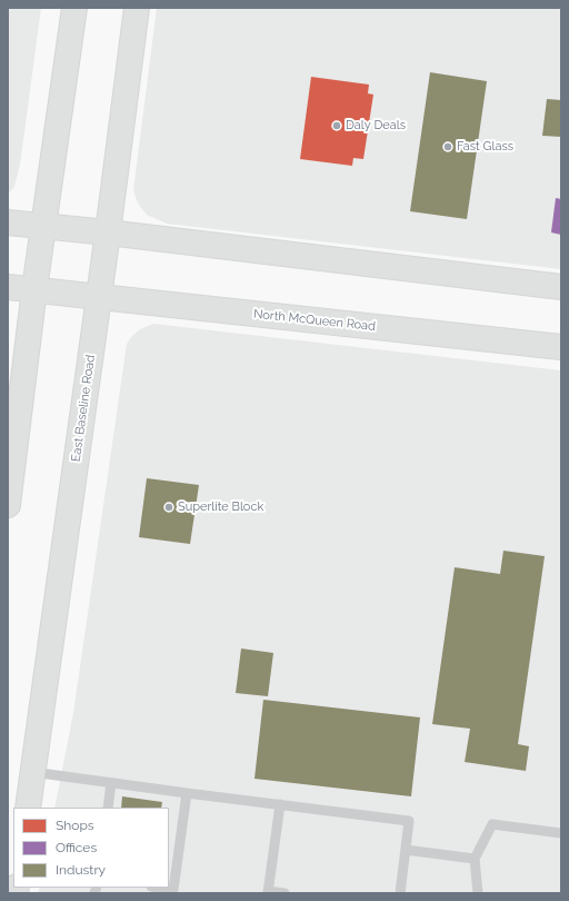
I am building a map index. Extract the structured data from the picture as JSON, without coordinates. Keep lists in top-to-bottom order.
{
  "streets": {
    "main road": ["North McQueen Road", "East Baseline Road"]
  },
  "crossings": [
    ["North McQueen Road", "East Baseline Road"]
  ],
  "places": ["Daly Deals", "Fast Glass", "Superlite Block"],
  "legend": ["Shops", "Offices", "Industry"]
}
